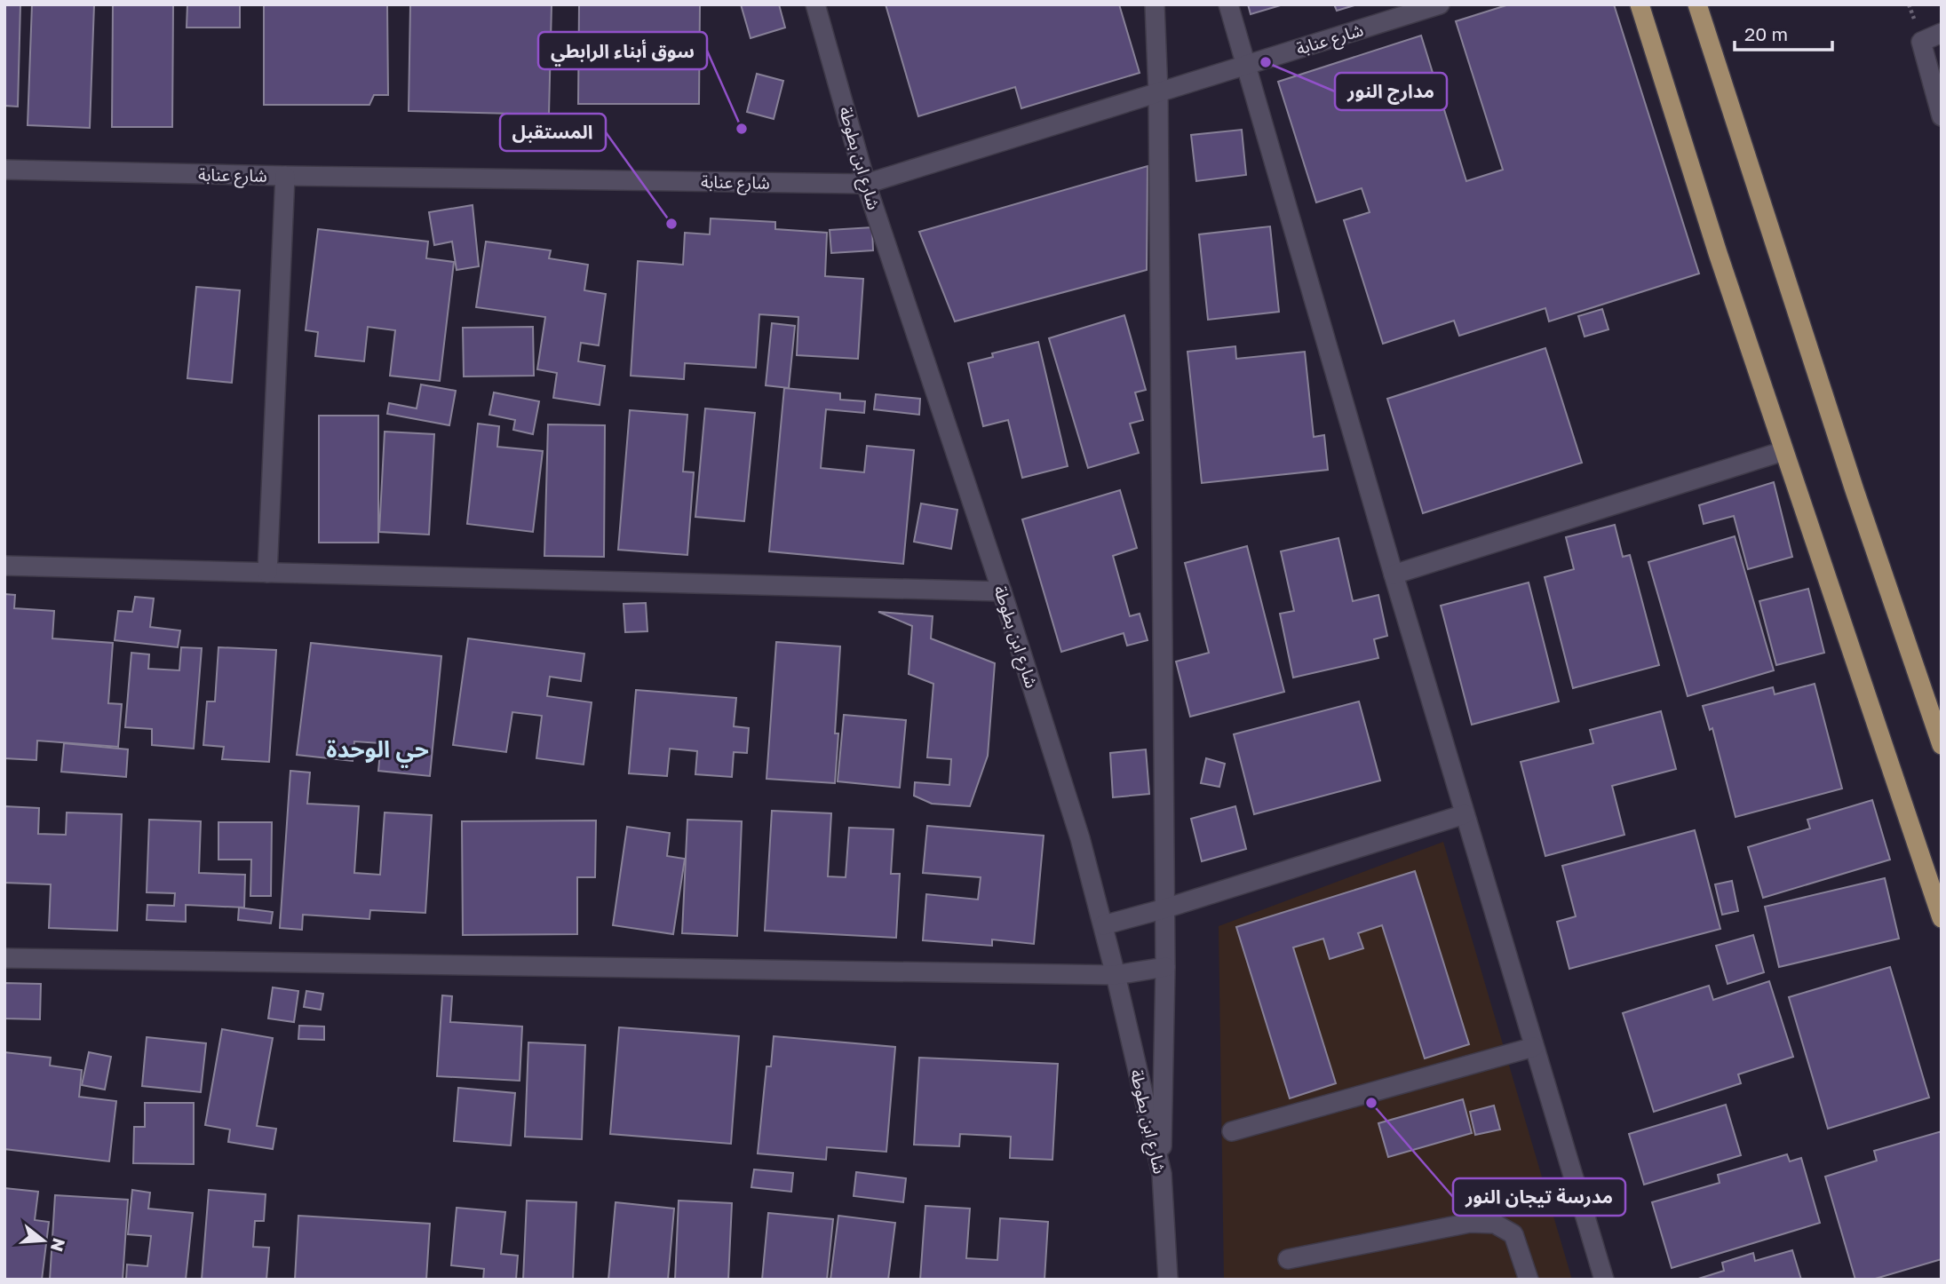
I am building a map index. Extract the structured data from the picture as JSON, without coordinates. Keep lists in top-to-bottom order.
{
  "streets": {
    "street": ["شارع عنابة", "شارع ابن بطوطة"]
  },
  "crossings": [
    ["شارع عنابة", "شارع ابن بطوطة"]
  ],
  "districts": ["حي الوحدة"],
  "places": [
    "مدارج النور",
    "سوق أبناء الرابطي",
    "المستقبل",
    "مدرسة تيجان النور"
  ],
  "scale_bar": "20 m",
  "north": "right"
}
